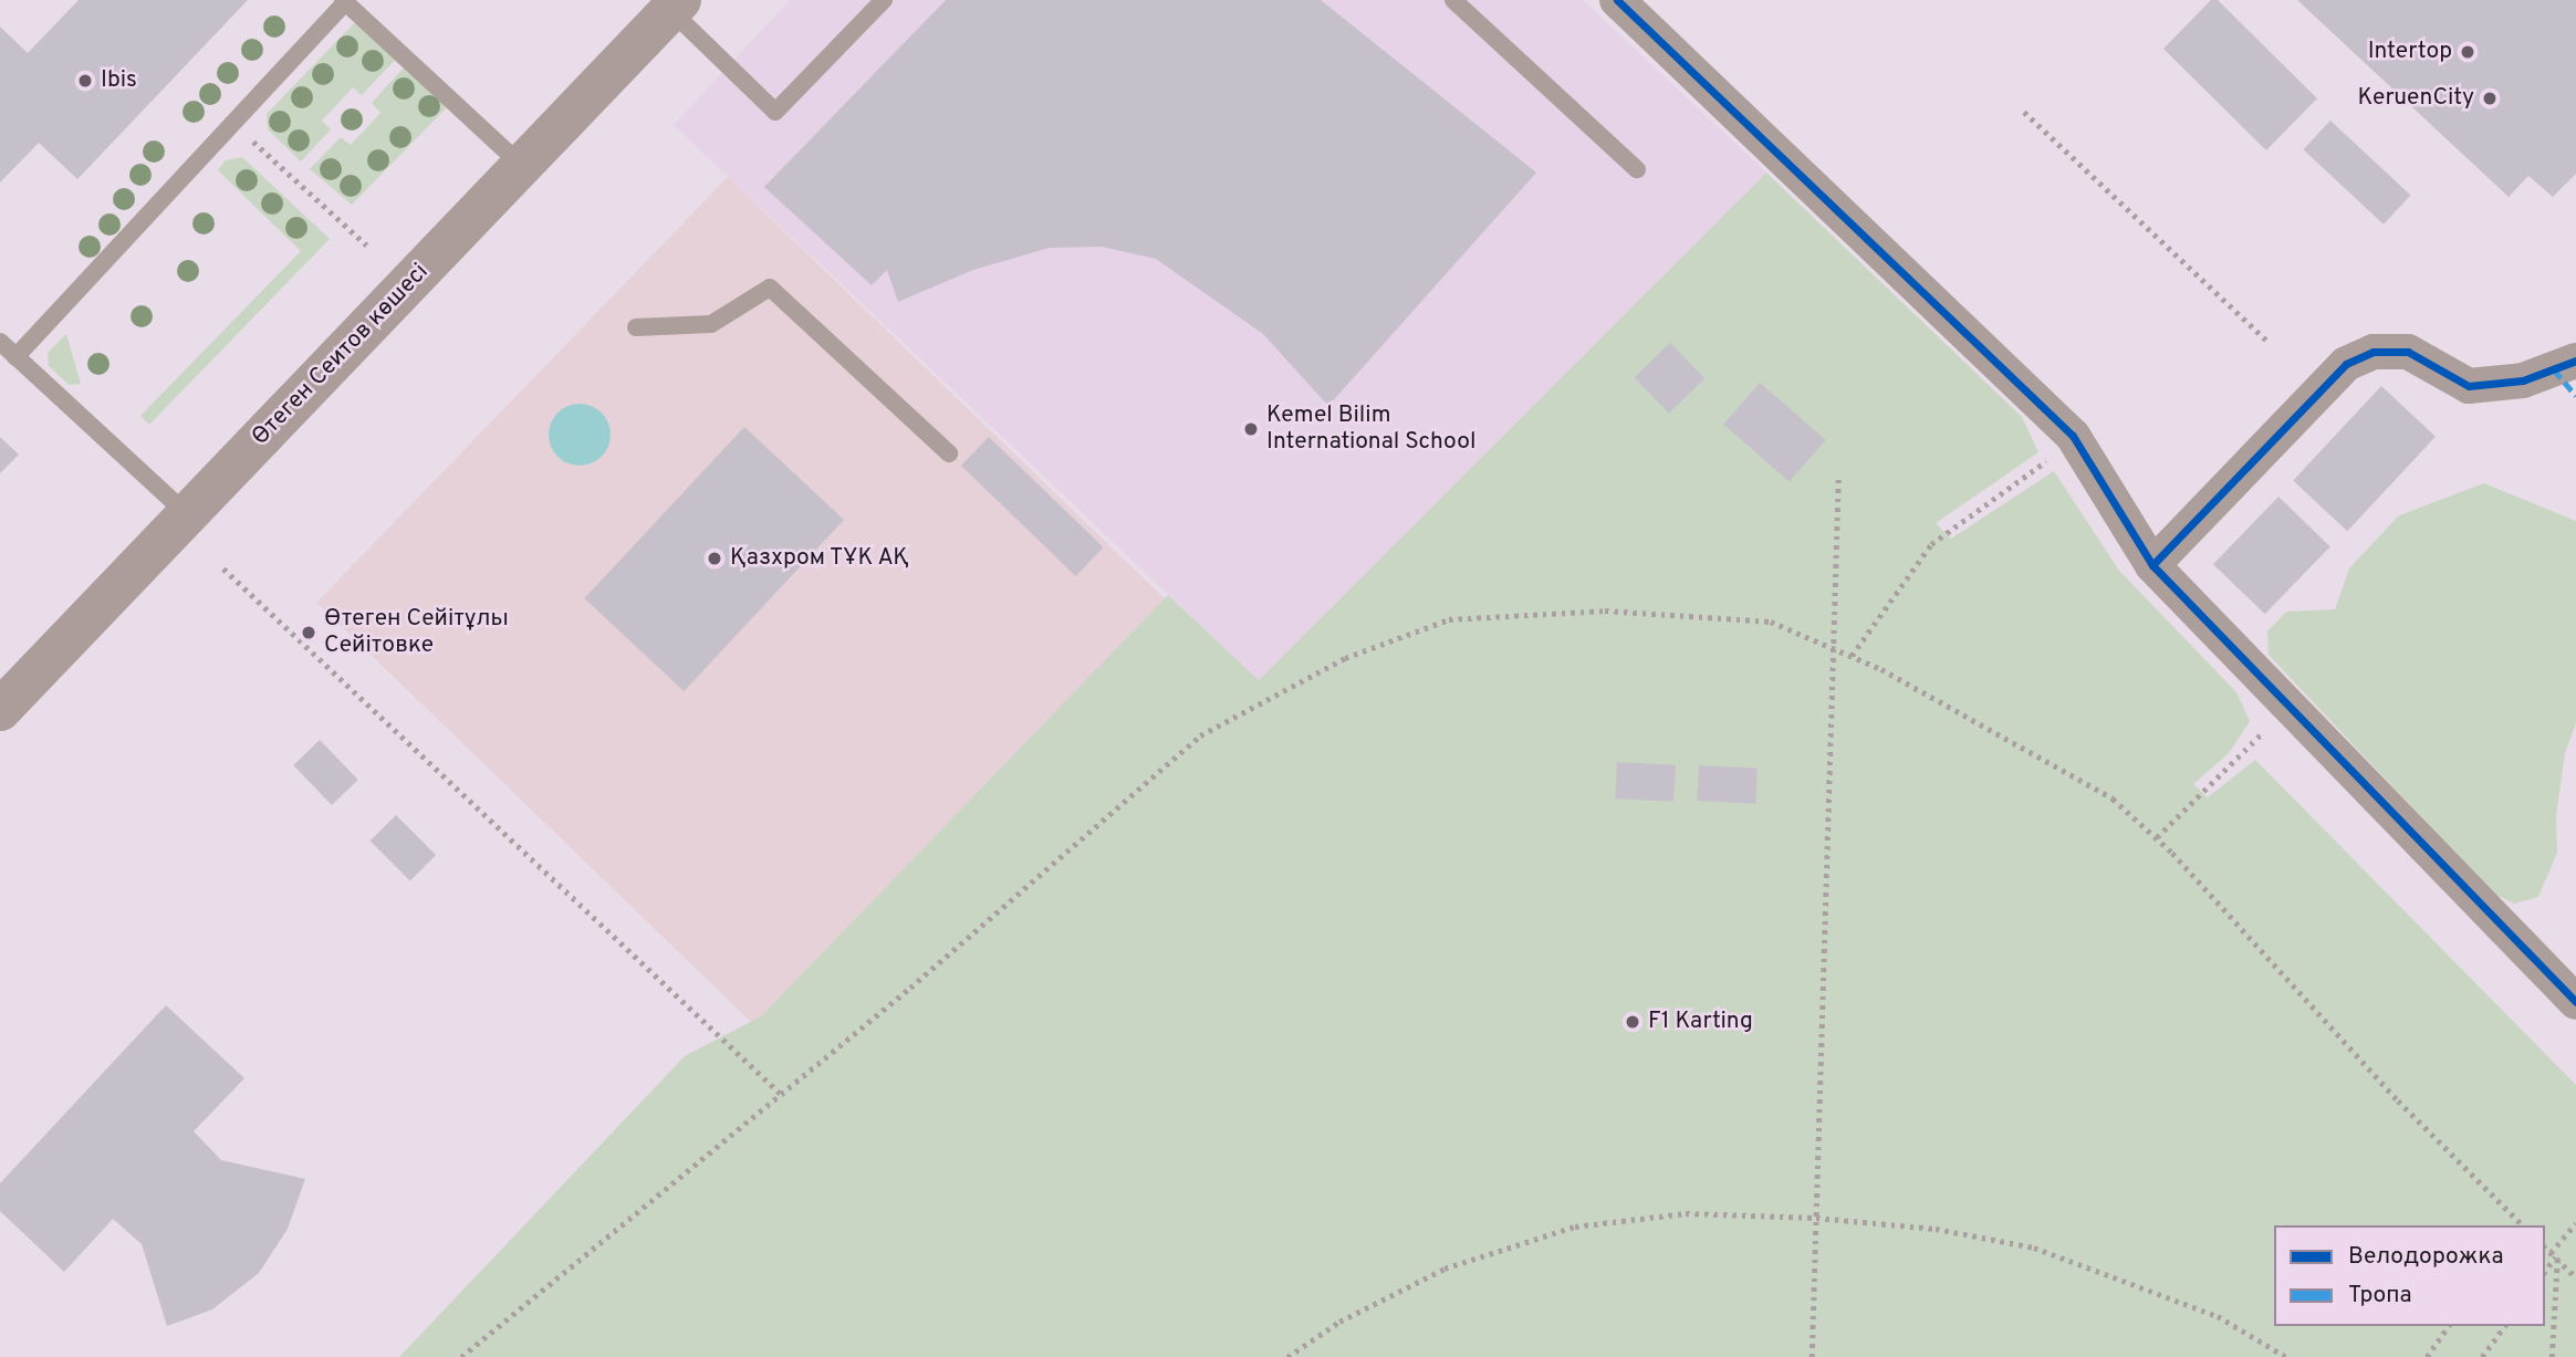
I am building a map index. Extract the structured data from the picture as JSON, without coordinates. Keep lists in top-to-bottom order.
{
  "streets": {
    "main road": ["Өтеген Сеитов көшесі"]
  },
  "places": [
    "Intertop",
    "Ibis",
    "KeruenCity",
    "Kemel Bilim International School",
    "Қазхром ТҰК АҚ",
    "Өтеген Сейітұлы Сейітовке",
    "F1 Karting"
  ],
  "legend": ["Велодорожка", "Тропа"]
}
